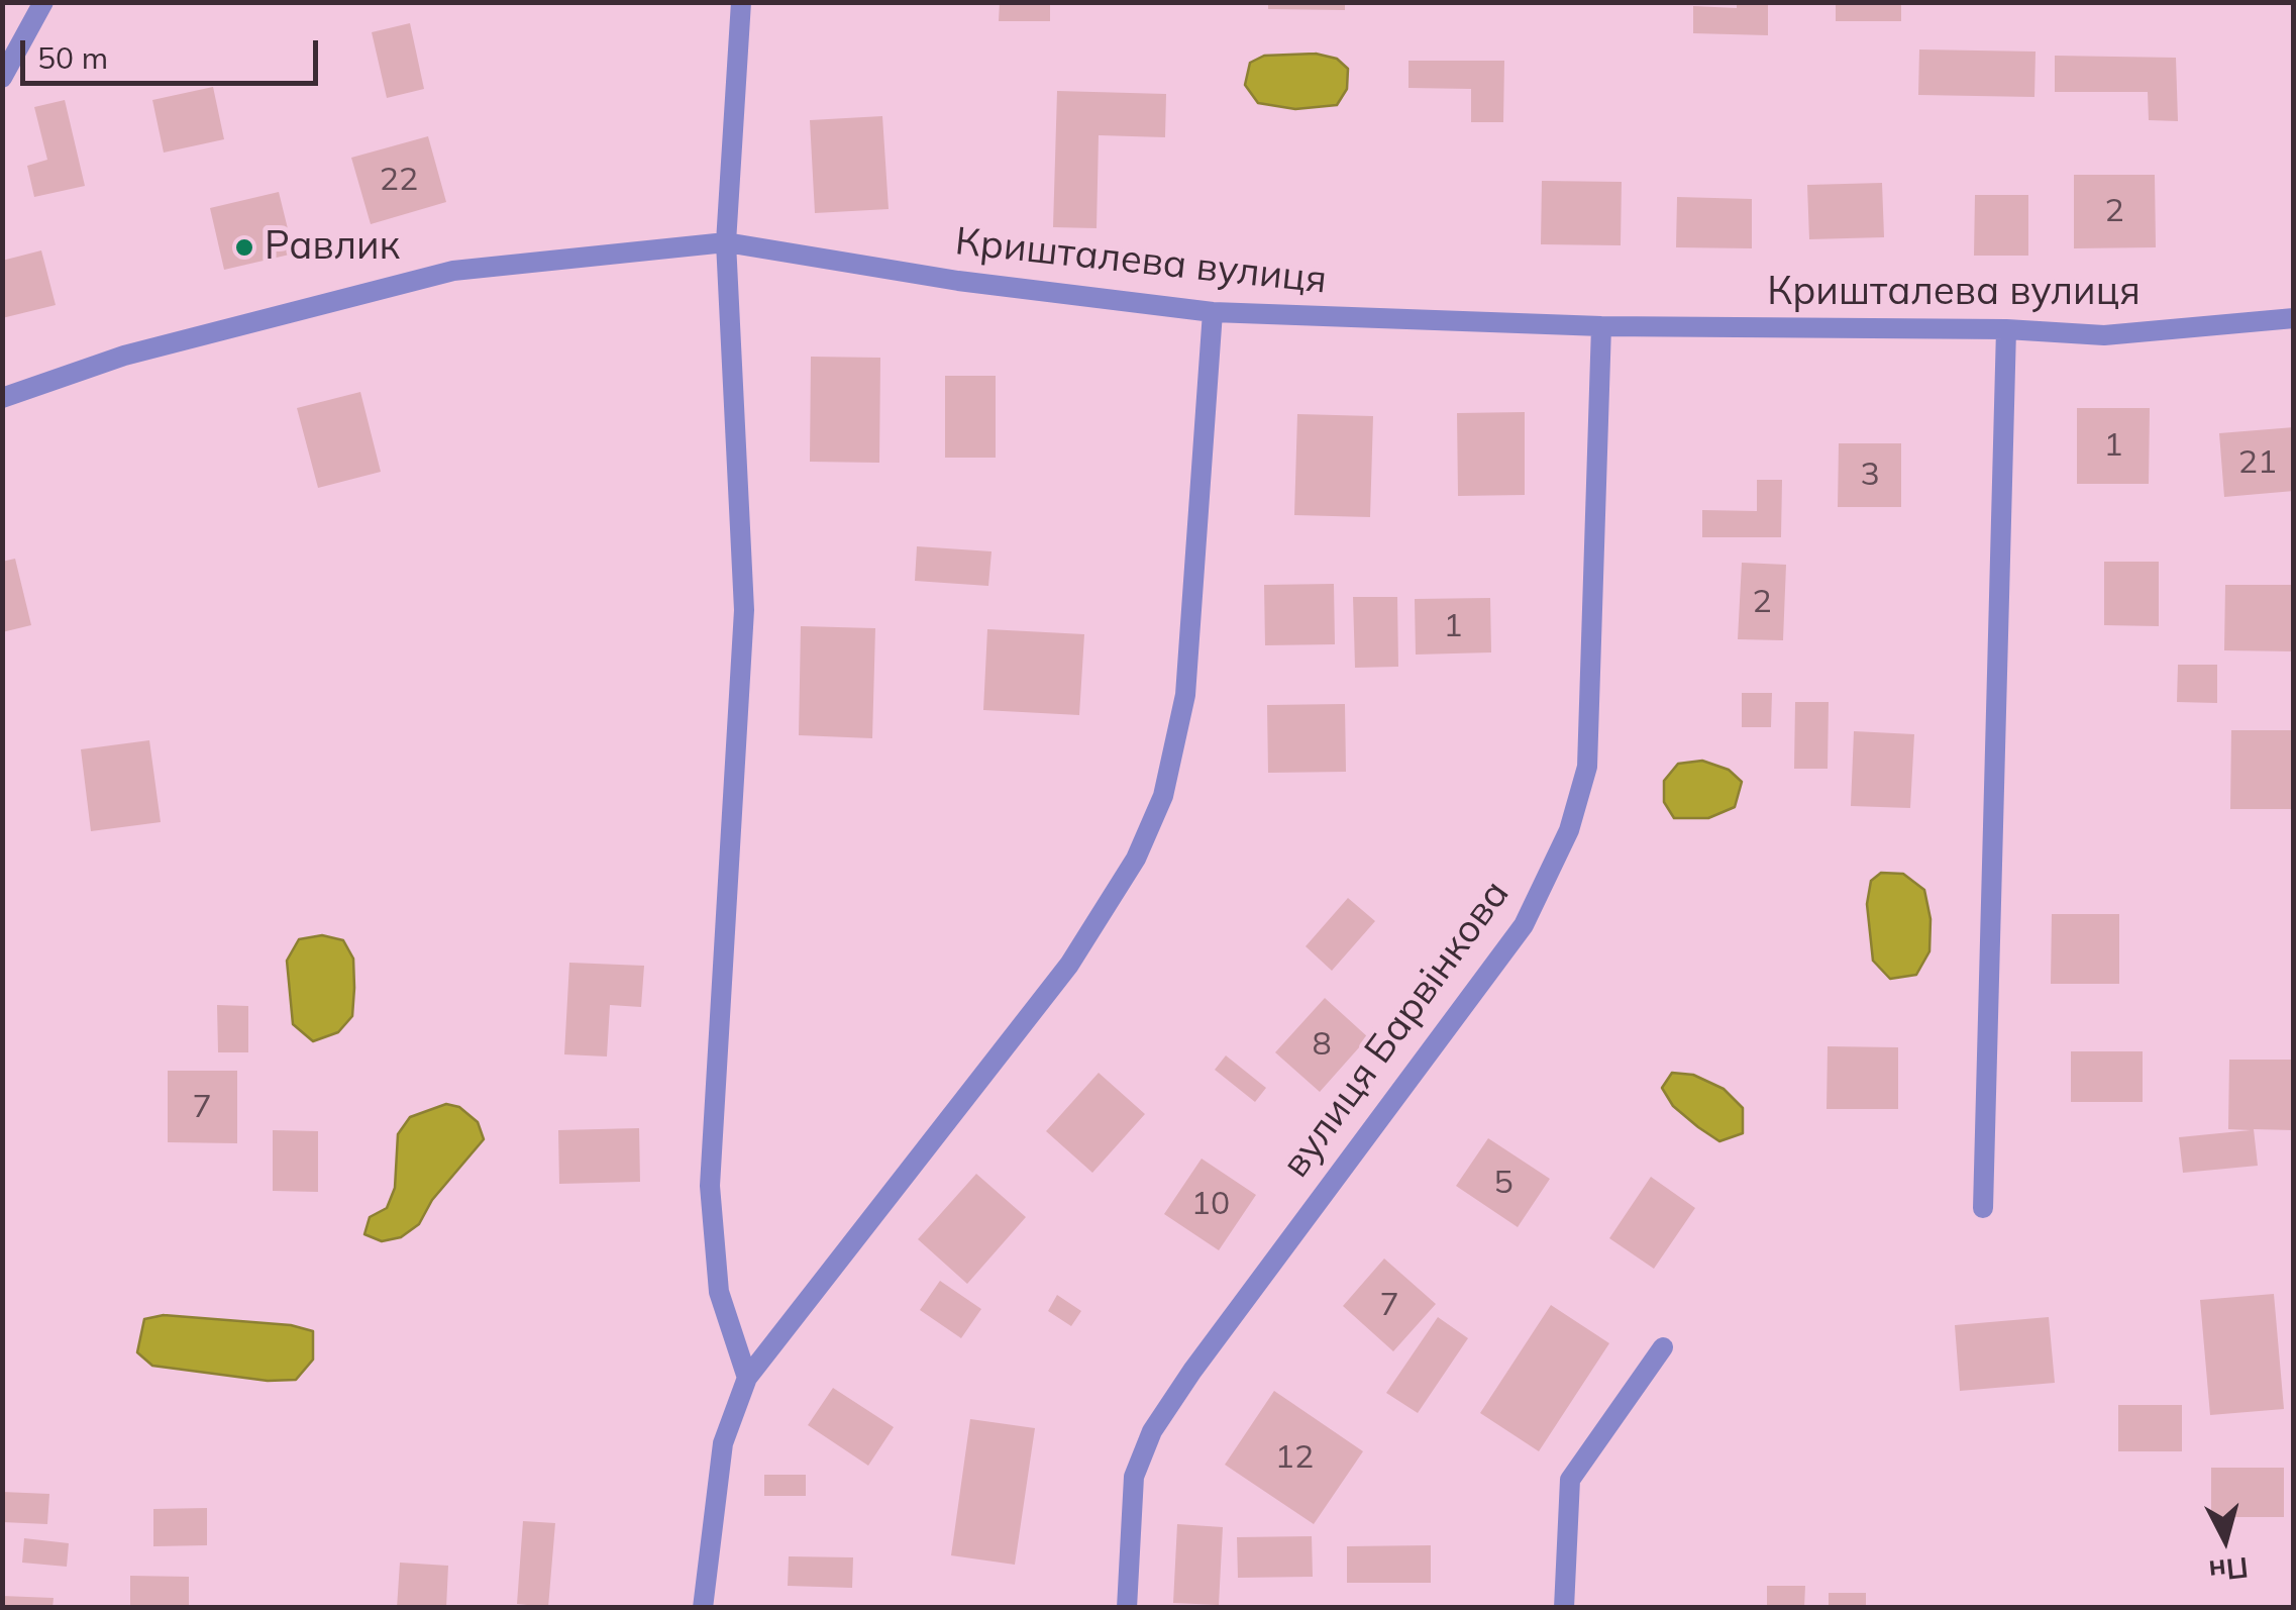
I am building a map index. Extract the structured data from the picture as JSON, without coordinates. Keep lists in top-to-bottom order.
{
  "streets": {
    "street": ["Кришталева вулиця", "вулиця Барвінкова"]
  },
  "crossings": [
    ["Кришталева вулиця", "вулиця Барвінкова"]
  ],
  "places": ["Равлик"],
  "house_numbers": [
    "22",
    "2",
    "1",
    "21",
    "3",
    "2",
    "1",
    "8",
    "7",
    "5",
    "10",
    "7",
    "12"
  ],
  "scale_bar": "50 m",
  "north": "bottom"
}
